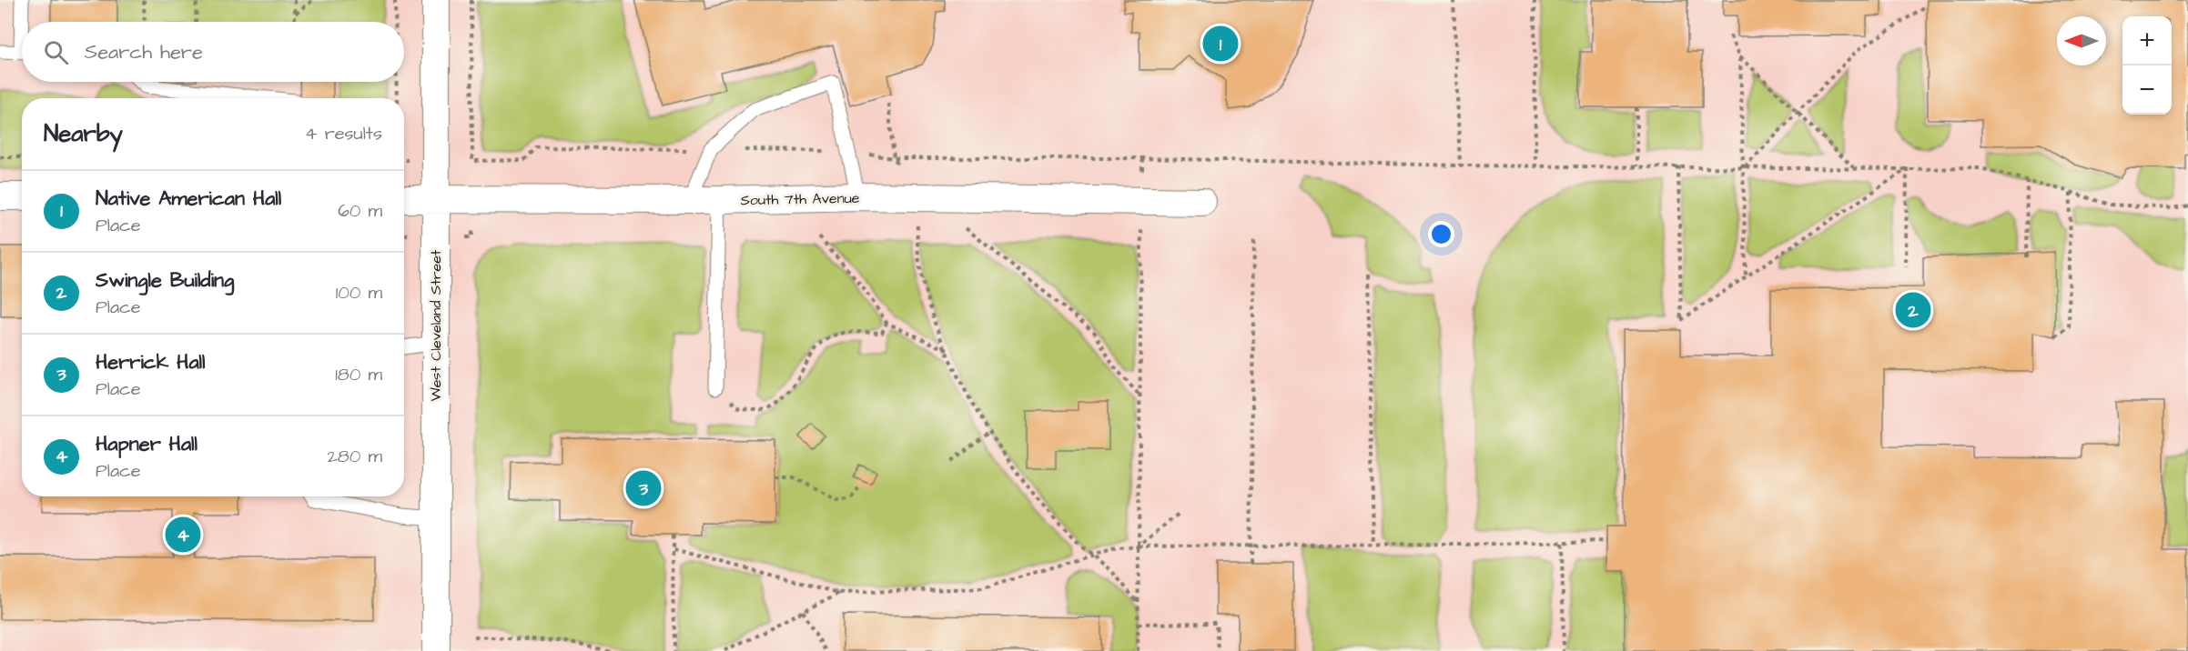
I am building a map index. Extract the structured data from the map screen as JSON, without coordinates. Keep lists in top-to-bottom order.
{
  "streets": {
    "street": ["South 7th Avenue", "West Cleveland Street"]
  },
  "crossings": [
    ["South 7th Avenue", "West Cleveland Street"]
  ],
  "north": "left",
  "page": {
    "map_buttons": ["+", "−"],
    "search": "Search here",
    "pins": [
      "1",
      "2",
      "3",
      "4"
    ],
    "heading": ["Nearby", "4 results"],
    "list": [
      {
        "mark": "1",
        "name": "Native American Hall",
        "note": "Place",
        "value": "60 m"
      },
      {
        "mark": "2",
        "name": "Swingle Building",
        "note": "Place",
        "value": "100 m"
      },
      {
        "mark": "3",
        "name": "Herrick Hall",
        "note": "Place",
        "value": "180 m"
      },
      {
        "mark": "4",
        "name": "Hapner Hall",
        "note": "Place",
        "value": "280 m"
      }
    ]
  }
}
